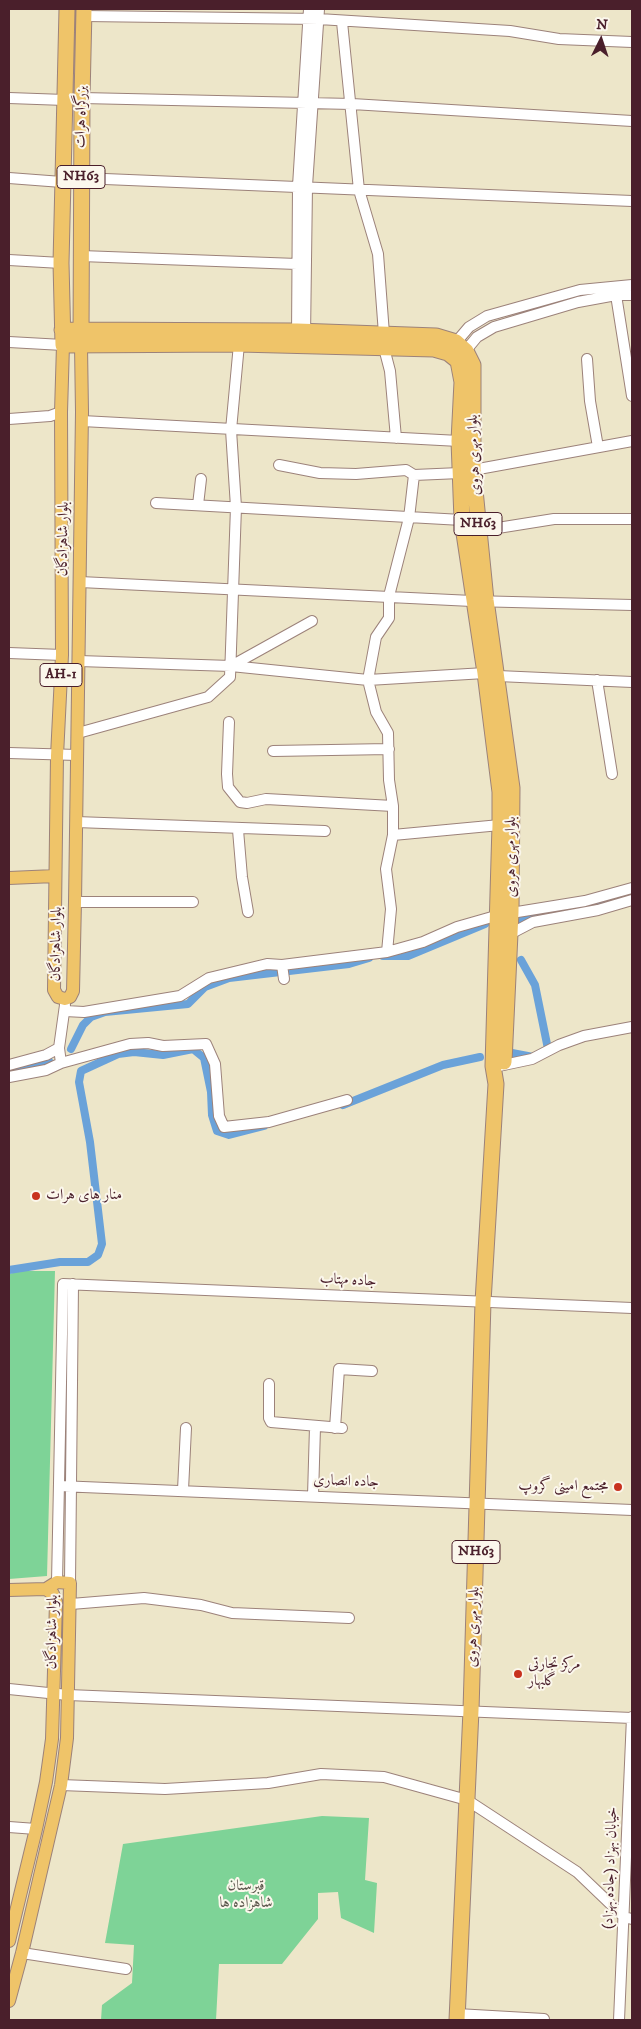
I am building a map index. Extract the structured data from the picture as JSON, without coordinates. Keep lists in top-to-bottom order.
{
  "streets": {
    "highway": ["بزرگراه هرات", "NH63", "بلوار مهری هروی"],
    "main road": ["بلوار شاهزادگان", "AH-1"],
    "street": ["جاده مهتاب", "جاده انصاری", "خیابان بهزاد (جاده بهزاد)"]
  },
  "crossings": [
    ["بزرگراه هرات", "بلوار شاهزادگان"],
    ["بلوار مهری هروی", "جاده مهتاب"],
    ["بلوار مهری هروی", "جاده انصاری"]
  ],
  "parks": ["قبرستان شاهزاده ها"],
  "places": ["منار های هرات", "مجتمع امینی گروپ", "مرکز تجارتی گلبهار"],
  "north": "top"
}
